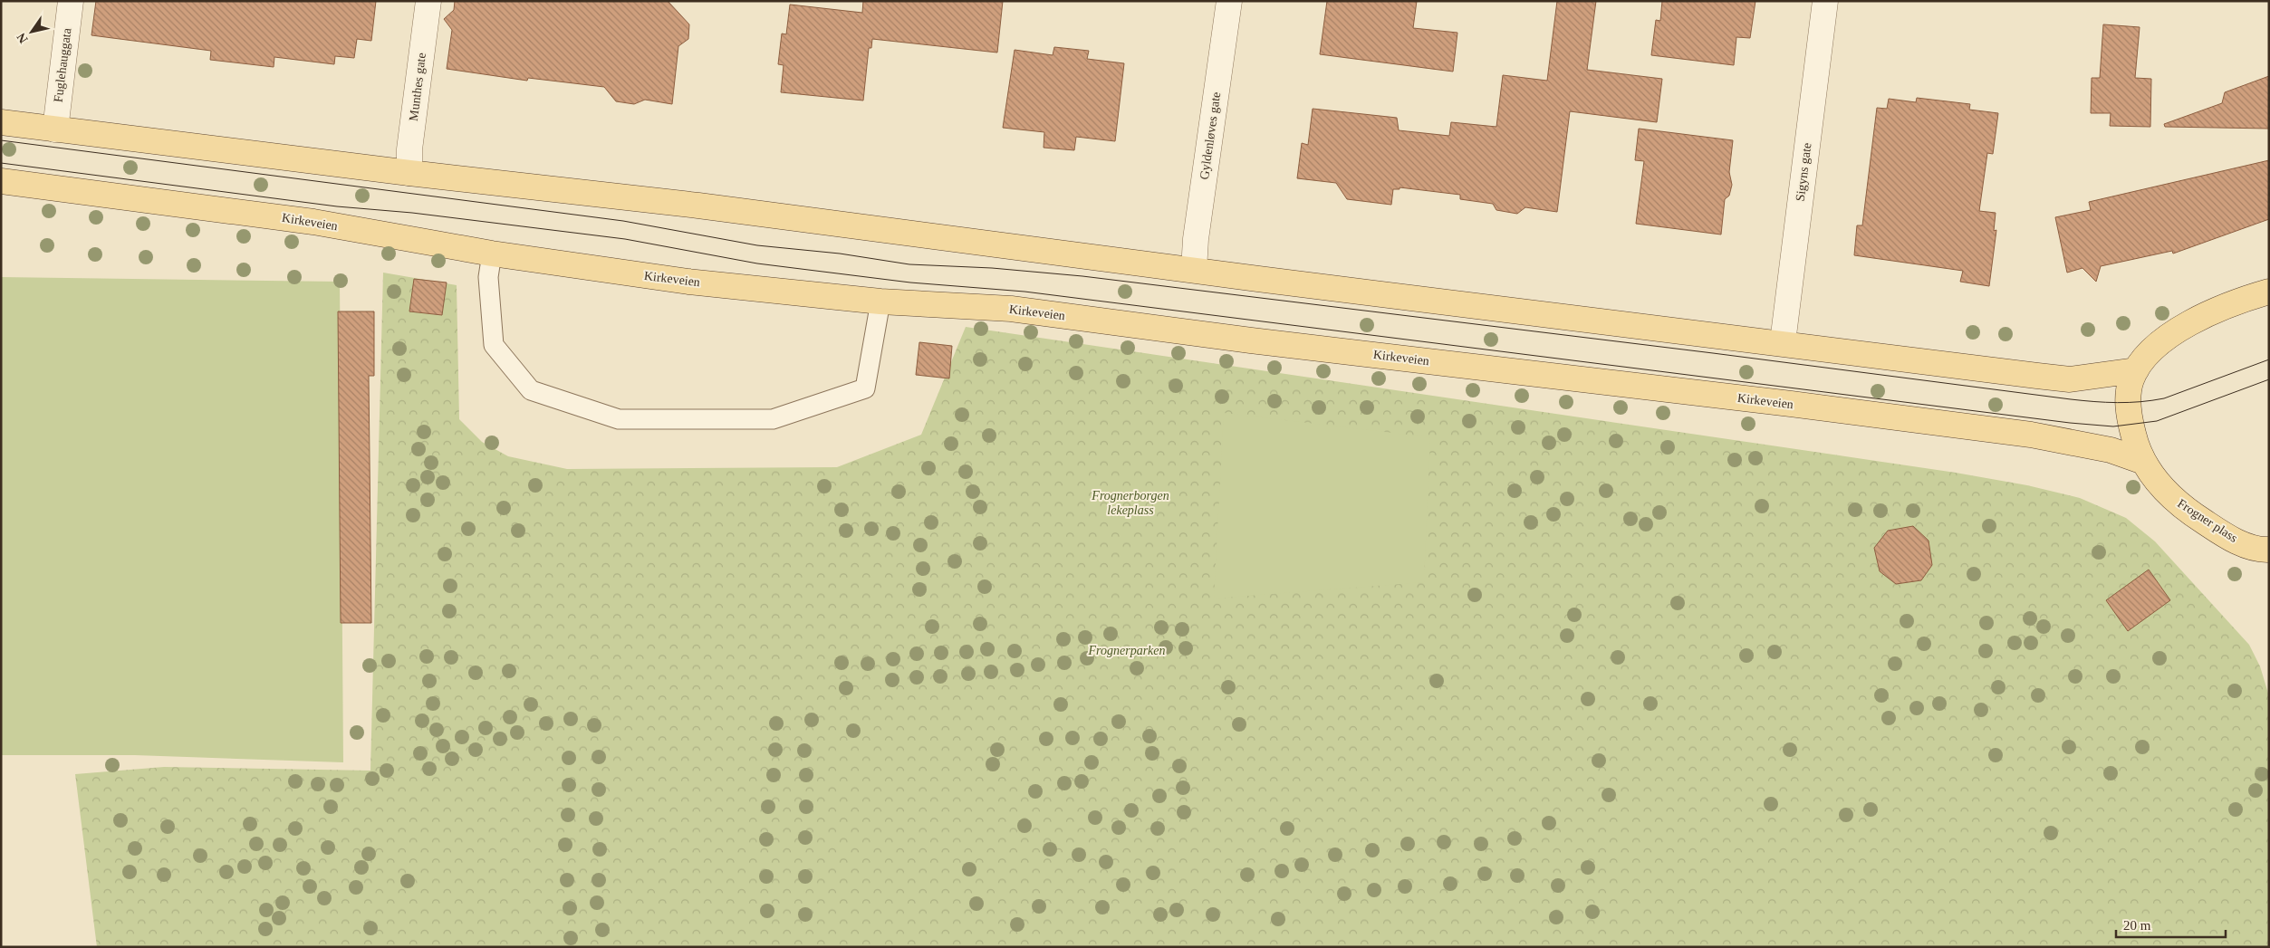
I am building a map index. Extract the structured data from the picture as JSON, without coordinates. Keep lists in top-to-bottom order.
{
  "streets": {
    "main road": ["Kirkeveien", "Frogner plass"],
    "street": [
      "Fuglehauggata",
      "Munthes gate",
      "Gyldenløves gate",
      "Sigyns gate"
    ]
  },
  "crossings": [
    ["Kirkeveien", "Frogner plass"]
  ],
  "parks": ["Frognerborgen lekeplass", "Frognerparken"],
  "scale_bar": "20 m",
  "north": "bottom left"
}
